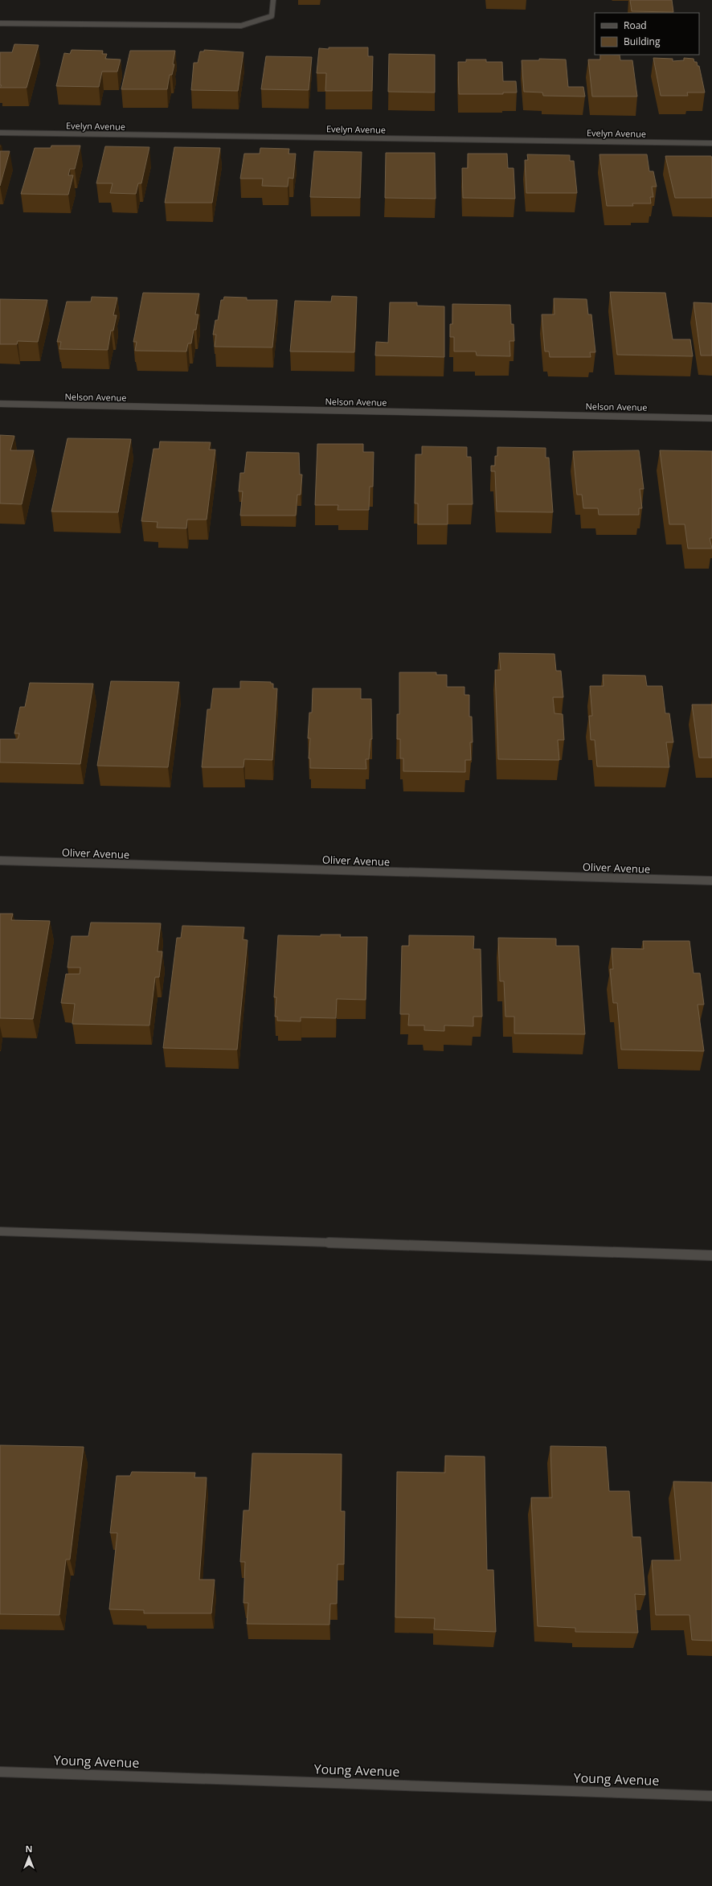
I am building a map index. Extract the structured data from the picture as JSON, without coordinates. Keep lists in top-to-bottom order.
{
  "streets": {
    "street": [
      "Evelyn Avenue",
      "Nelson Avenue",
      "Oliver Avenue",
      "Young Avenue"
    ]
  },
  "legend": ["Road", "Building"],
  "north": "top"
}
